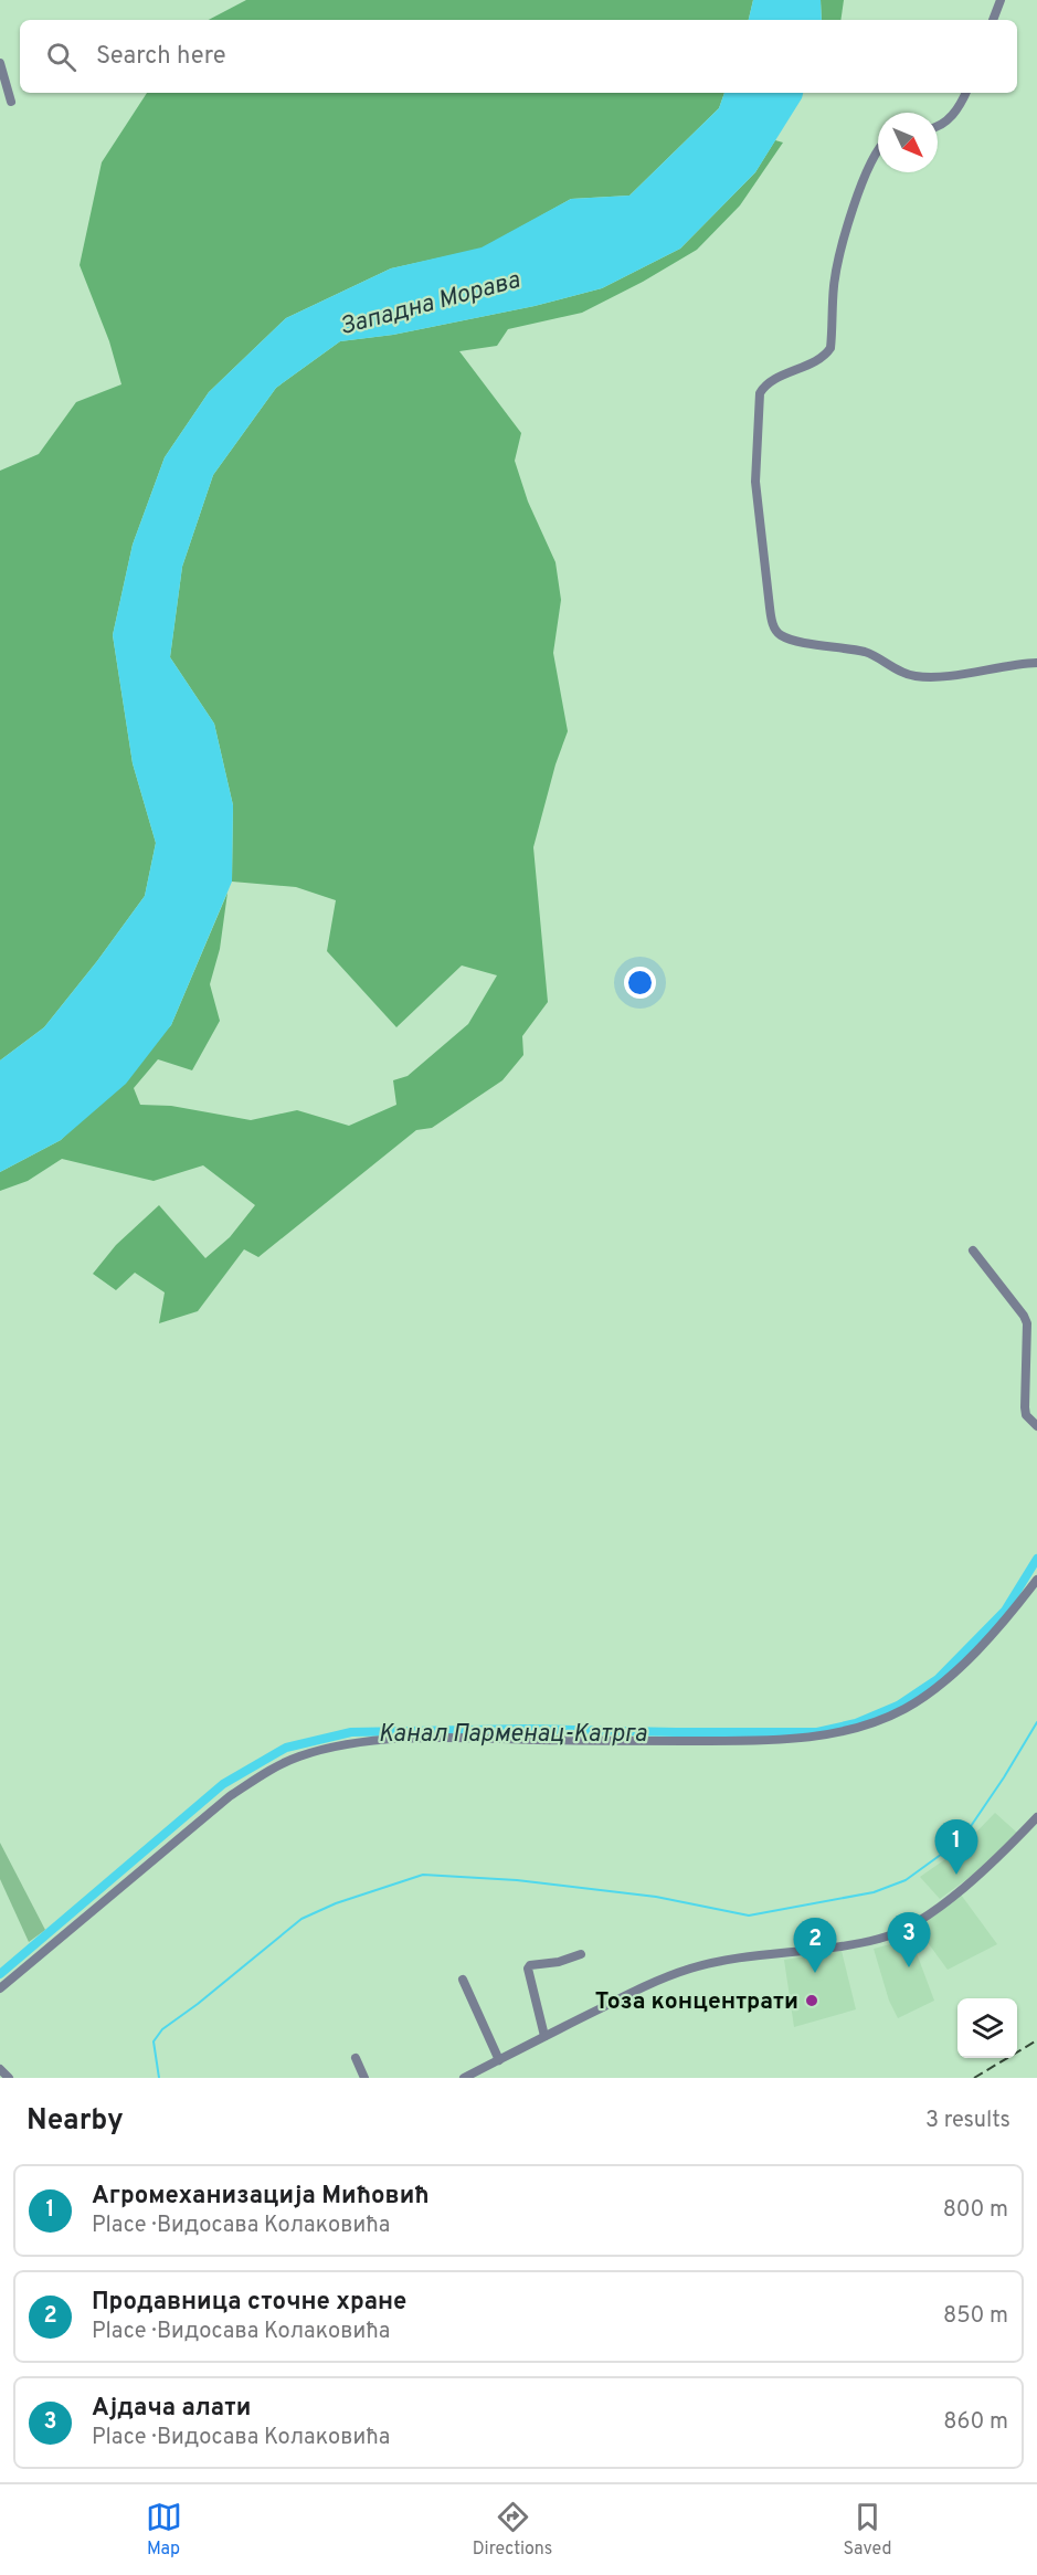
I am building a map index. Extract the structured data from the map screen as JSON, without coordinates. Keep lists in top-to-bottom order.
{
  "water": ["Западна Морава", "Канал Парменац-Катрга"],
  "places": ["Тоза концентрати"],
  "north": "bottom right",
  "page": {
    "search": "Search here",
    "pins": ["1", "3", "2"],
    "heading": ["Nearby", "3 results"],
    "list": [
      {
        "mark": "1",
        "name": "Агромеханизација Мићовић",
        "note": "Place · Видосава Колаковића",
        "value": "800 m"
      },
      {
        "mark": "2",
        "name": "Продавница сточне хране",
        "note": "Place · Видосава Колаковића",
        "value": "850 m"
      },
      {
        "mark": "3",
        "name": "Ајдача алати",
        "note": "Place · Видосава Колаковића",
        "value": "860 m"
      }
    ],
    "nav": ["Map", "Directions", "Saved"]
  }
}
